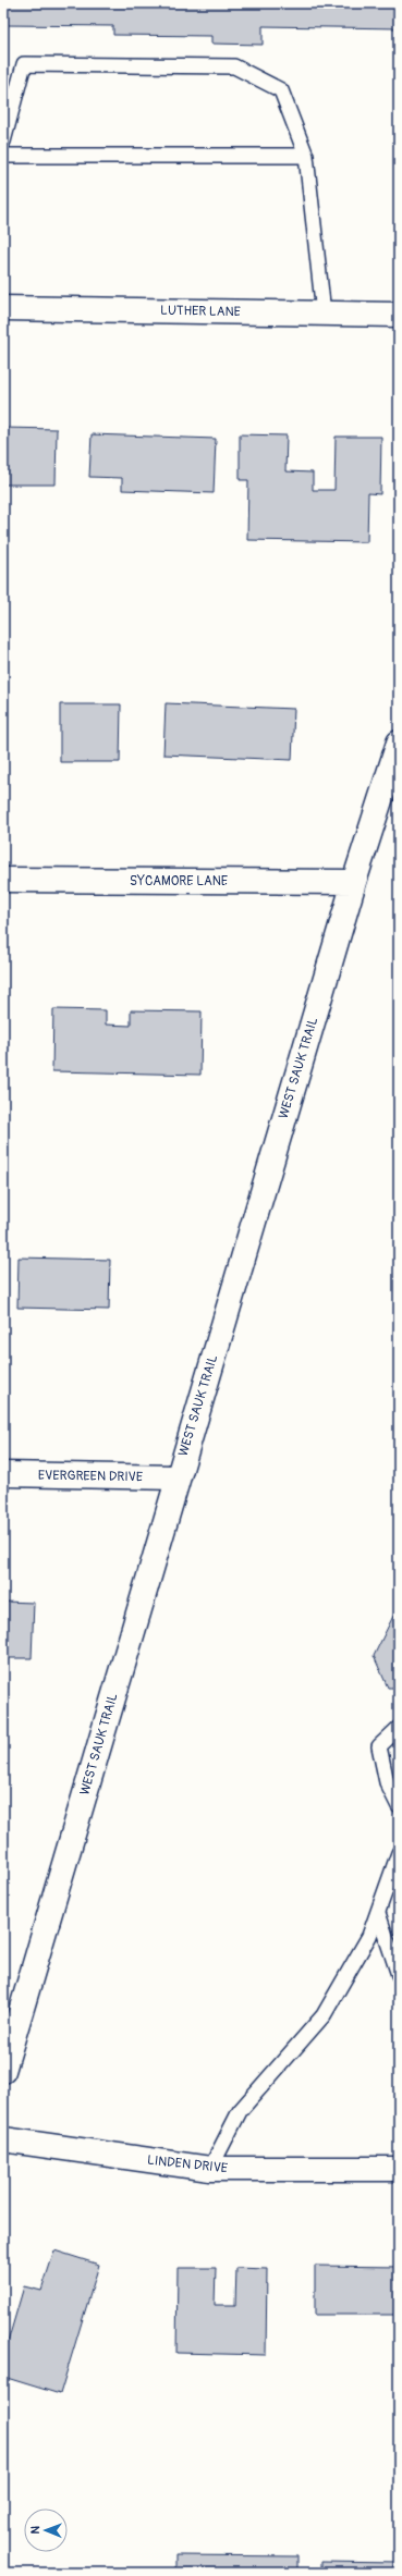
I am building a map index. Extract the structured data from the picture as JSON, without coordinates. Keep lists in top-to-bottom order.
{
  "streets": {
    "street": [
      "LUTHER LANE",
      "SYCAMORE LANE",
      "WEST SAUK TRAIL",
      "EVERGREEN DRIVE",
      "LINDEN DRIVE"
    ]
  },
  "crossings": [
    ["SYCAMORE LANE", "WEST SAUK TRAIL"],
    ["WEST SAUK TRAIL", "EVERGREEN DRIVE"]
  ],
  "north": "left"
}
